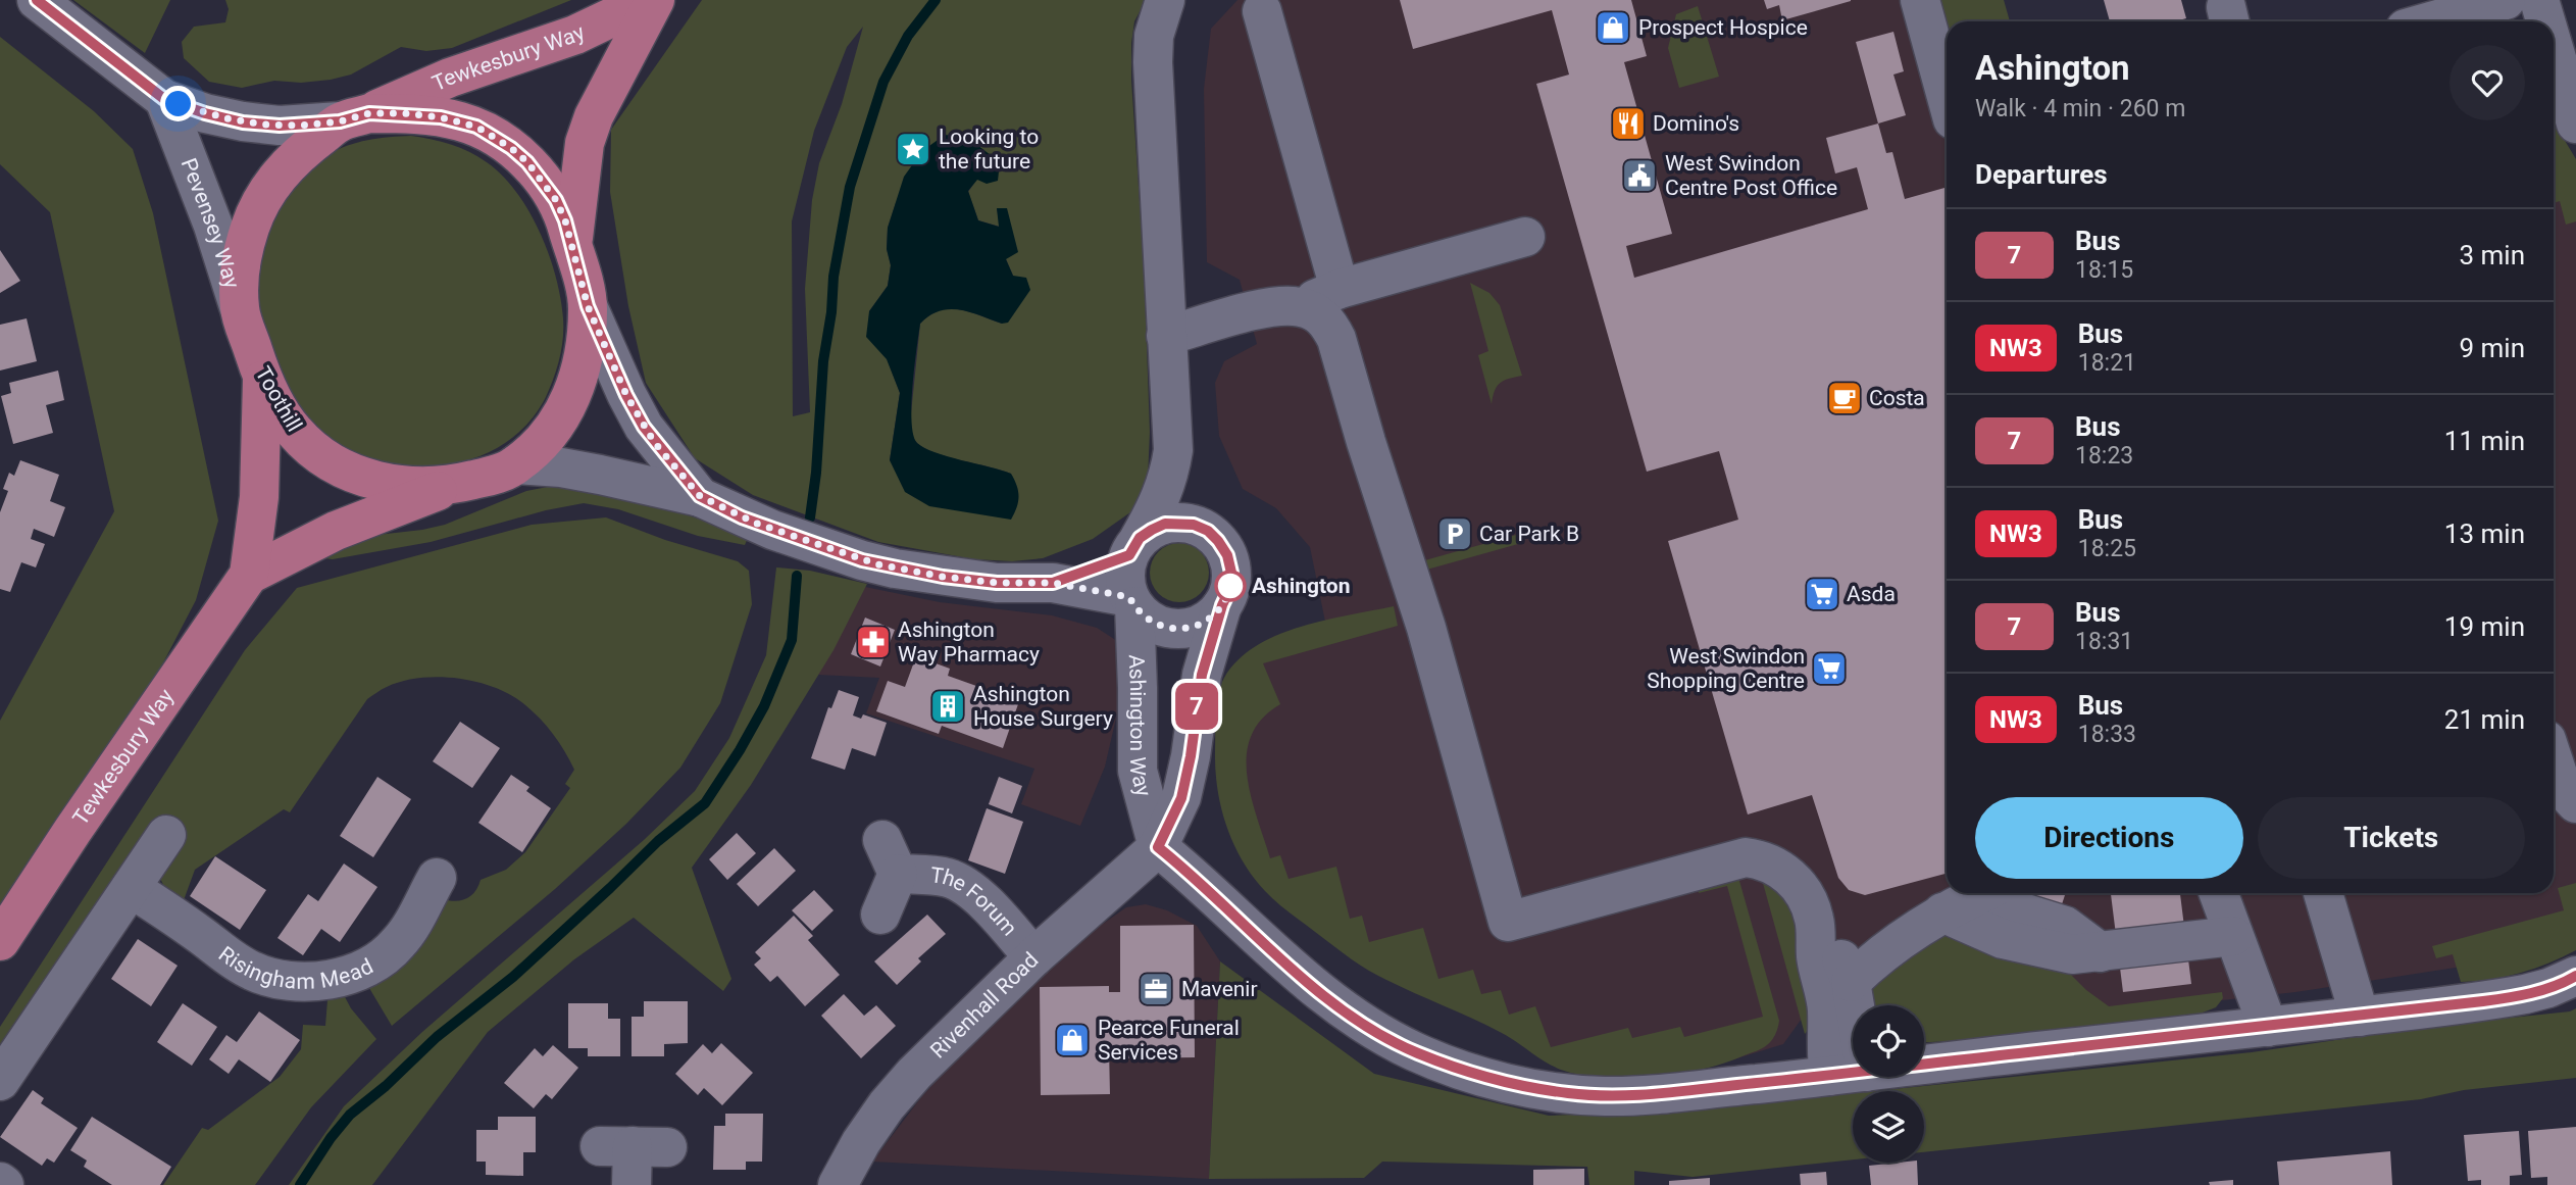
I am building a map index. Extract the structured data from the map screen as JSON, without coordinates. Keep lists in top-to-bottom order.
{
  "streets": {
    "main road": ["Tewkesbury Way", "Toothill"],
    "street": [
      "Pevensey Way",
      "Ashington Way",
      "The Forum",
      "Risingham Mead",
      "Rivenhall Road"
    ]
  },
  "crossings": [
    ["Tewkesbury Way", "Toothill"],
    ["Pevensey Way", "Toothill"],
    ["Ashington Way", "Rivenhall Road"],
    ["The Forum", "Rivenhall Road"]
  ],
  "places": {
    "shop": ["Prospect Hospice", "Pearce Funeral Services"],
    "restaurant": ["Domino's"],
    "place": ["Looking to the future"],
    "public building": ["West Swindon Centre Post Office"],
    "cafe": ["Costa"],
    "parking": ["Car Park B"],
    "other": ["Ashington"],
    "supermarket": ["Asda", "West Swindon Shopping Centre"],
    "pharmacy": ["Ashington Way Pharmacy"],
    "building": ["Ashington House Surgery"],
    "office": ["Mavenir"]
  },
  "lines": ["bus line 7"],
  "page": {
    "on_map": "7",
    "heading": [
      ["Ashington", "Walk · 4 min · 260 m"],
      "Departures"
    ],
    "list": [
      {
        "mark": "7",
        "name": "Bus",
        "note": "18:15",
        "value": "3 min"
      },
      {
        "mark": "NW3",
        "name": "Bus",
        "note": "18:21",
        "value": "9 min"
      },
      {
        "mark": "7",
        "name": "Bus",
        "note": "18:23",
        "value": "11 min"
      },
      {
        "mark": "NW3",
        "name": "Bus",
        "note": "18:25",
        "value": "13 min"
      },
      {
        "mark": "7",
        "name": "Bus",
        "note": "18:31",
        "value": "19 min"
      },
      {
        "mark": "NW3",
        "name": "Bus",
        "note": "18:33",
        "value": "21 min"
      }
    ],
    "buttons": ["Directions", "Tickets"]
  }
}
